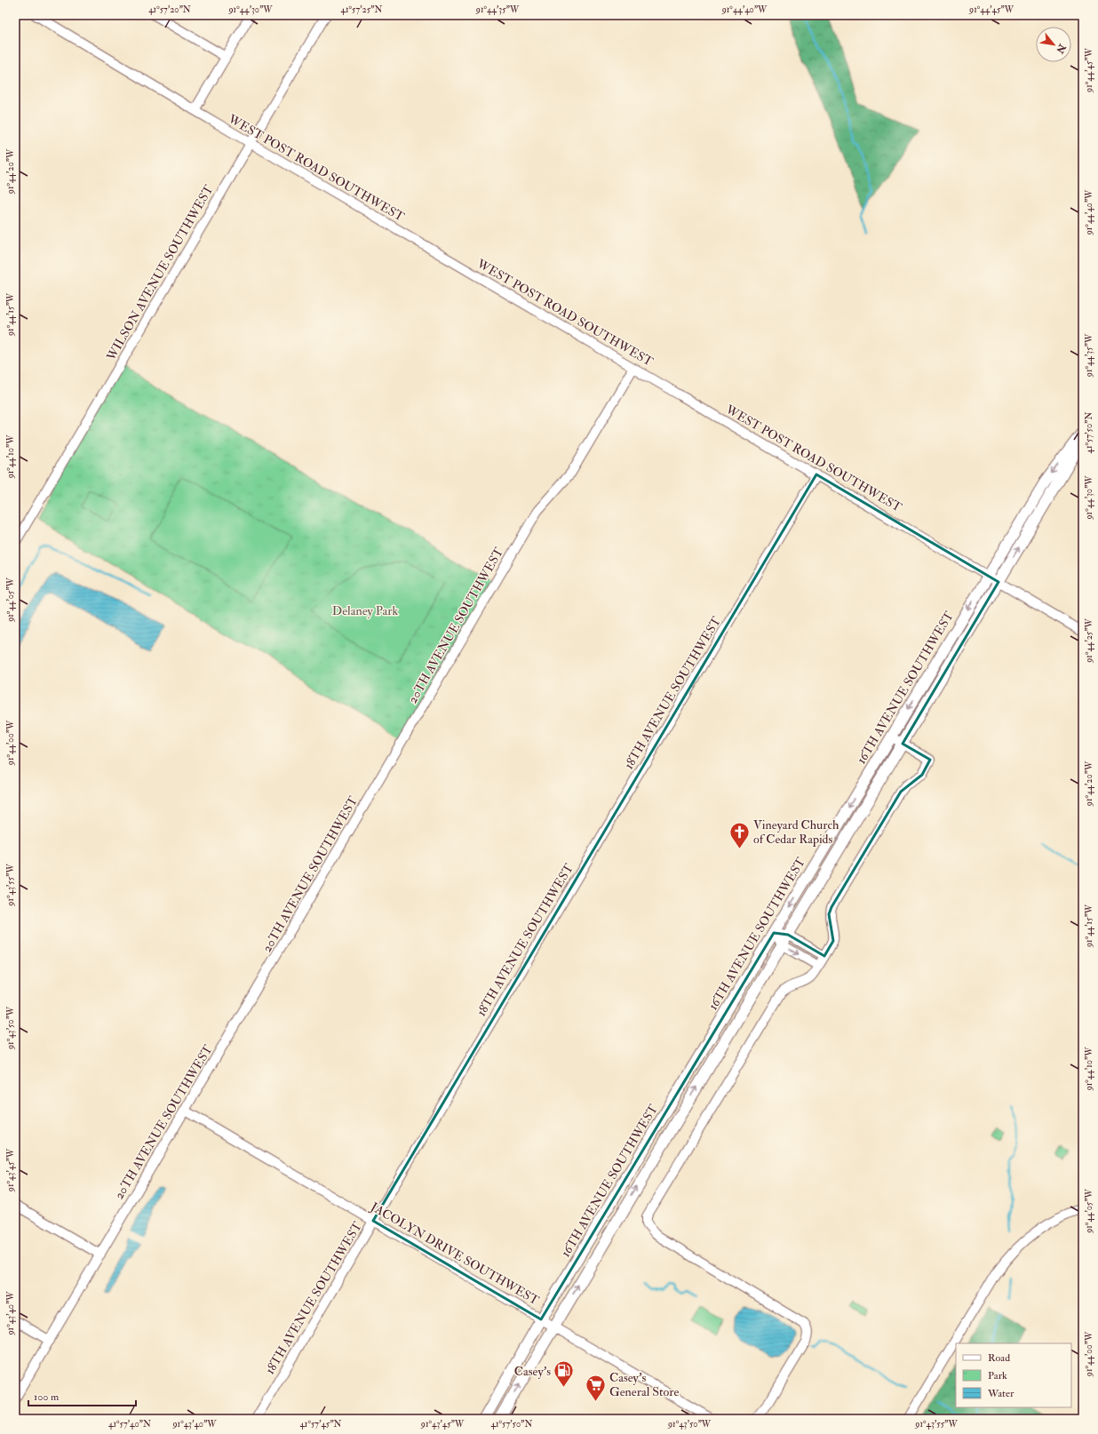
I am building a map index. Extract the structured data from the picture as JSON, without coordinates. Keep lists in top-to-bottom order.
{
  "streets": {
    "main road": ["16TH AVENUE SOUTHWEST"],
    "street": [
      "WEST POST ROAD SOUTHWEST",
      "WILSON AVENUE SOUTHWEST",
      "20TH AVENUE SOUTHWEST",
      "18TH AVENUE SOUTHWEST",
      "JACOLYN DRIVE SOUTHWEST"
    ]
  },
  "crossings": [
    ["WEST POST ROAD SOUTHWEST", "WILSON AVENUE SOUTHWEST"],
    ["WEST POST ROAD SOUTHWEST", "20TH AVENUE SOUTHWEST"],
    ["WEST POST ROAD SOUTHWEST", "16TH AVENUE SOUTHWEST"],
    ["WEST POST ROAD SOUTHWEST", "18TH AVENUE SOUTHWEST"],
    ["20TH AVENUE SOUTHWEST", "JACOLYN DRIVE SOUTHWEST"],
    ["16TH AVENUE SOUTHWEST", "JACOLYN DRIVE SOUTHWEST"],
    ["18TH AVENUE SOUTHWEST", "JACOLYN DRIVE SOUTHWEST"]
  ],
  "parks": ["Delaney Park"],
  "places": {
    "church": ["Vineyard Church of Cedar Rapids"],
    "fuel station": ["Casey's"],
    "supermarket": ["Casey's General Store"]
  },
  "legend": ["Road", "Park", "Water"],
  "scale_bar": "100 m",
  "north": "bottom right",
  "coordinates": [
    "41°57'20\"N",
    "91°44'30\"W",
    "41°57'25\"N",
    "91°44'35\"W",
    "91°44'40\"W",
    "91°44'45\"W",
    "91°44'20\"W",
    "91°44'15\"W",
    "41°57'50\"N",
    "91°44'10\"W",
    "91°44'05\"W",
    "91°44'25\"W",
    "91°44'00\"W",
    "91°43'55\"W",
    "91°43'50\"W",
    "91°43'45\"W",
    "91°43'40\"W",
    "41°57'40\"N",
    "41°57'45\"N"
  ]
}
